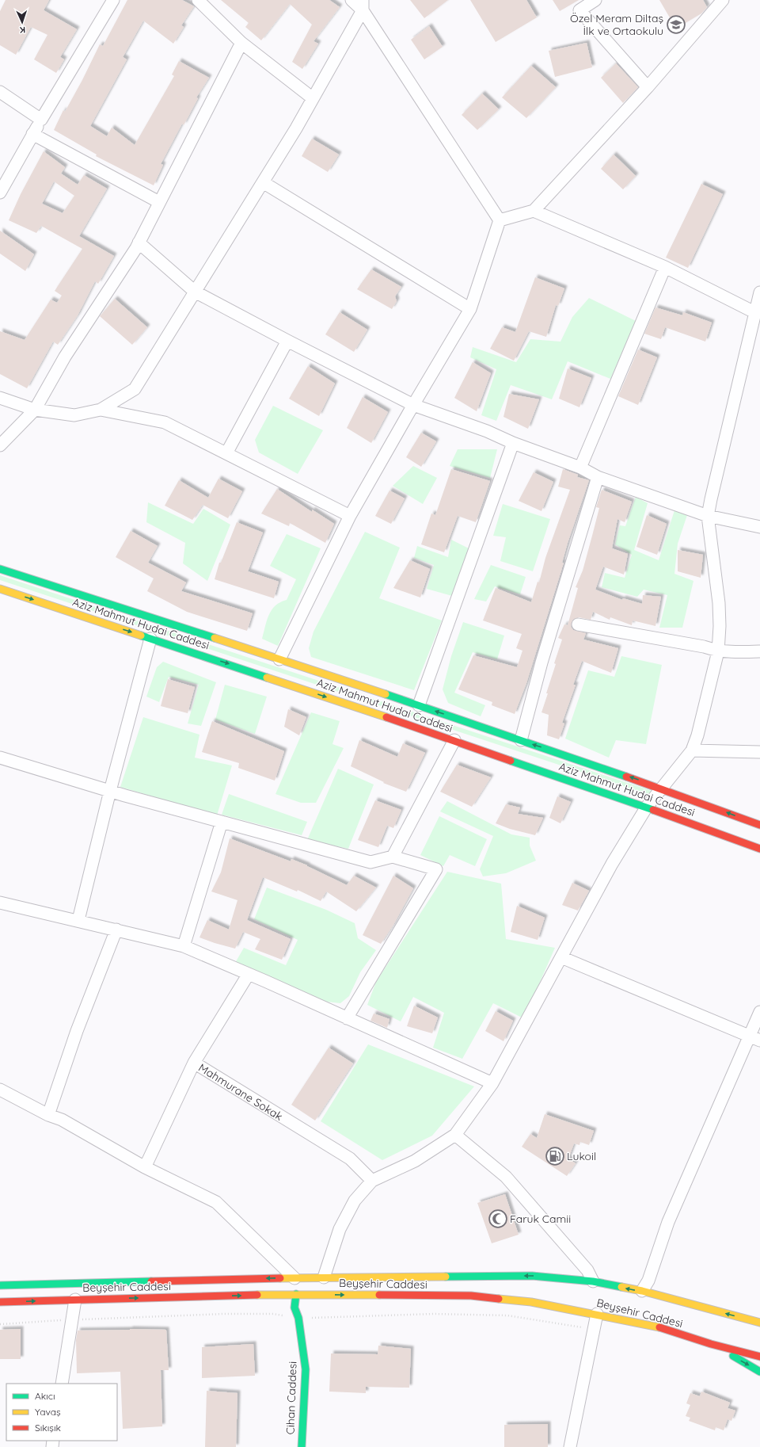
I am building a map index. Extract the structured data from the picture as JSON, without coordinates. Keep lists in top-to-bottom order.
{
  "streets": {
    "main road": ["Aziz Mahmut Hudai Caddesi", "Beyşehir Caddesi", "Cihan Caddesi"],
    "street": ["Mahmurane Sokak"]
  },
  "crossings": [
    ["Beyşehir Caddesi", "Cihan Caddesi"]
  ],
  "places": {
    "school or university": ["Özel Meram Diltaş İlk ve Ortaokulu"],
    "fuel station": ["Lukoil"],
    "mosque": ["Faruk Camii"]
  },
  "legend": ["Akıcı", "Yavaş", "Sıkışık"],
  "north": "bottom"
}
